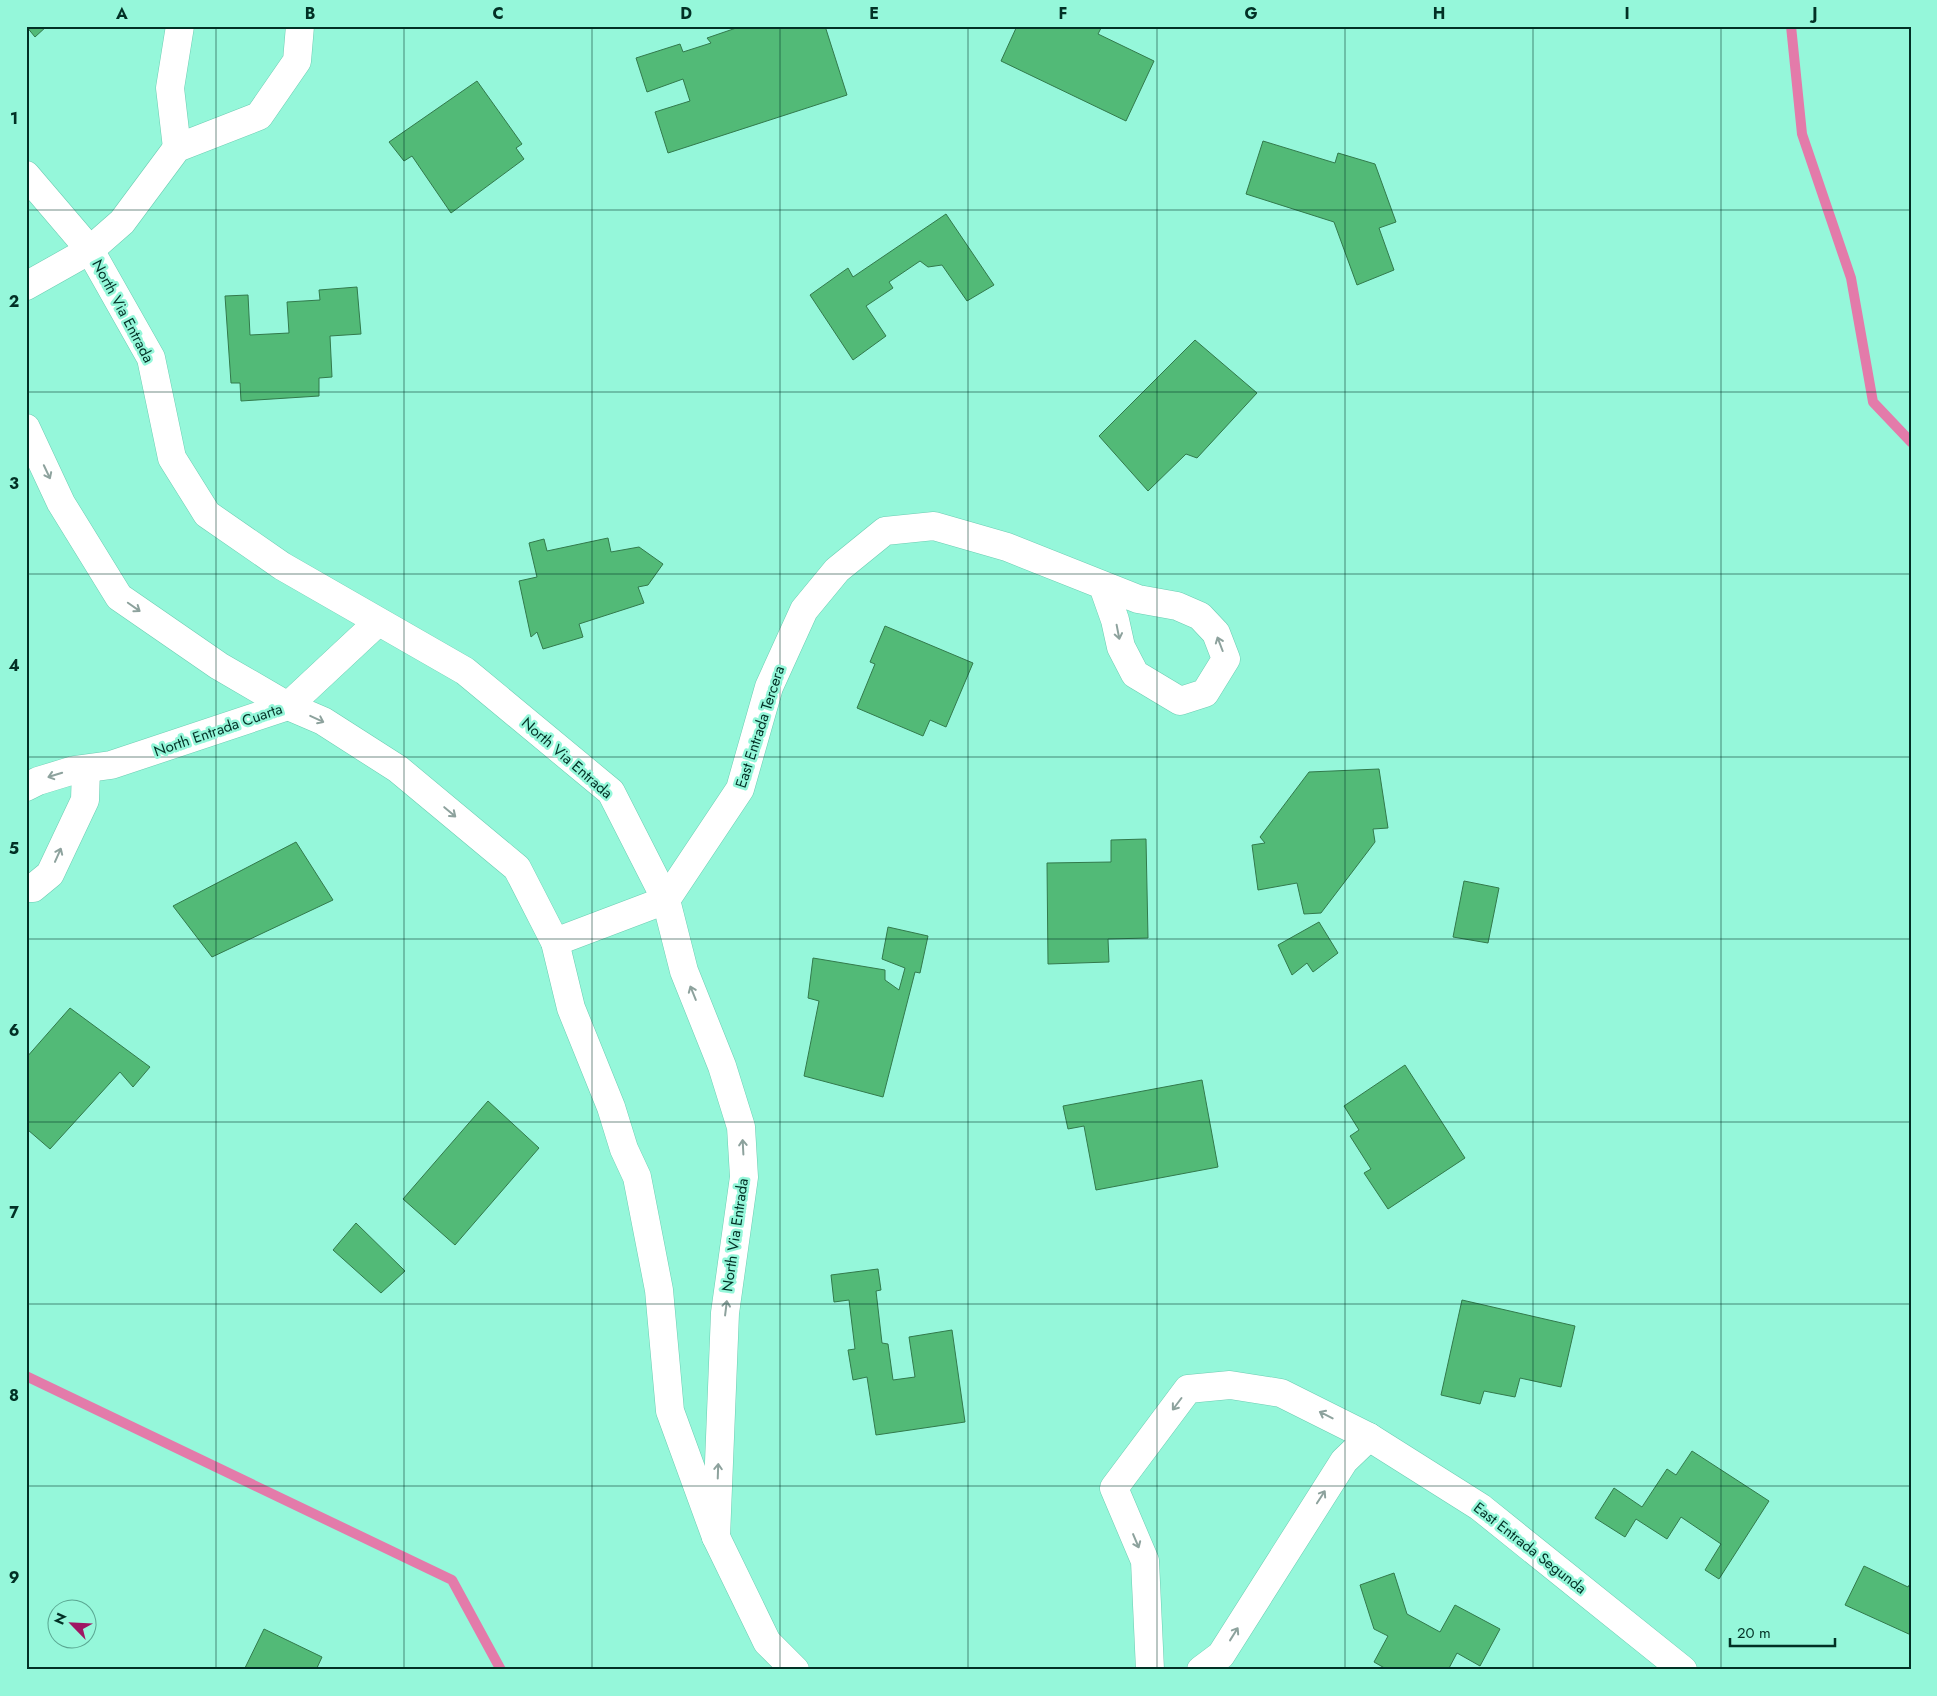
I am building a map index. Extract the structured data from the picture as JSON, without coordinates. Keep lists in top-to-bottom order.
{
  "streets": {
    "street": [
      "North Via Entrada",
      "East Entrada Tercera",
      "North Entrada Cuarta",
      "East Entrada Segunda"
    ]
  },
  "crossings": [
    ["North Via Entrada", "East Entrada Tercera"],
    ["North Via Entrada", "North Entrada Cuarta"]
  ],
  "scale_bar": "20 m",
  "north": "top left",
  "grid": {
    "columns": [
      "A",
      "B",
      "C",
      "D",
      "E",
      "F",
      "G",
      "H",
      "I",
      "J"
    ],
    "rows": [
      "1",
      "2",
      "3",
      "4",
      "5",
      "6",
      "7",
      "8",
      "9"
    ]
  }
}
